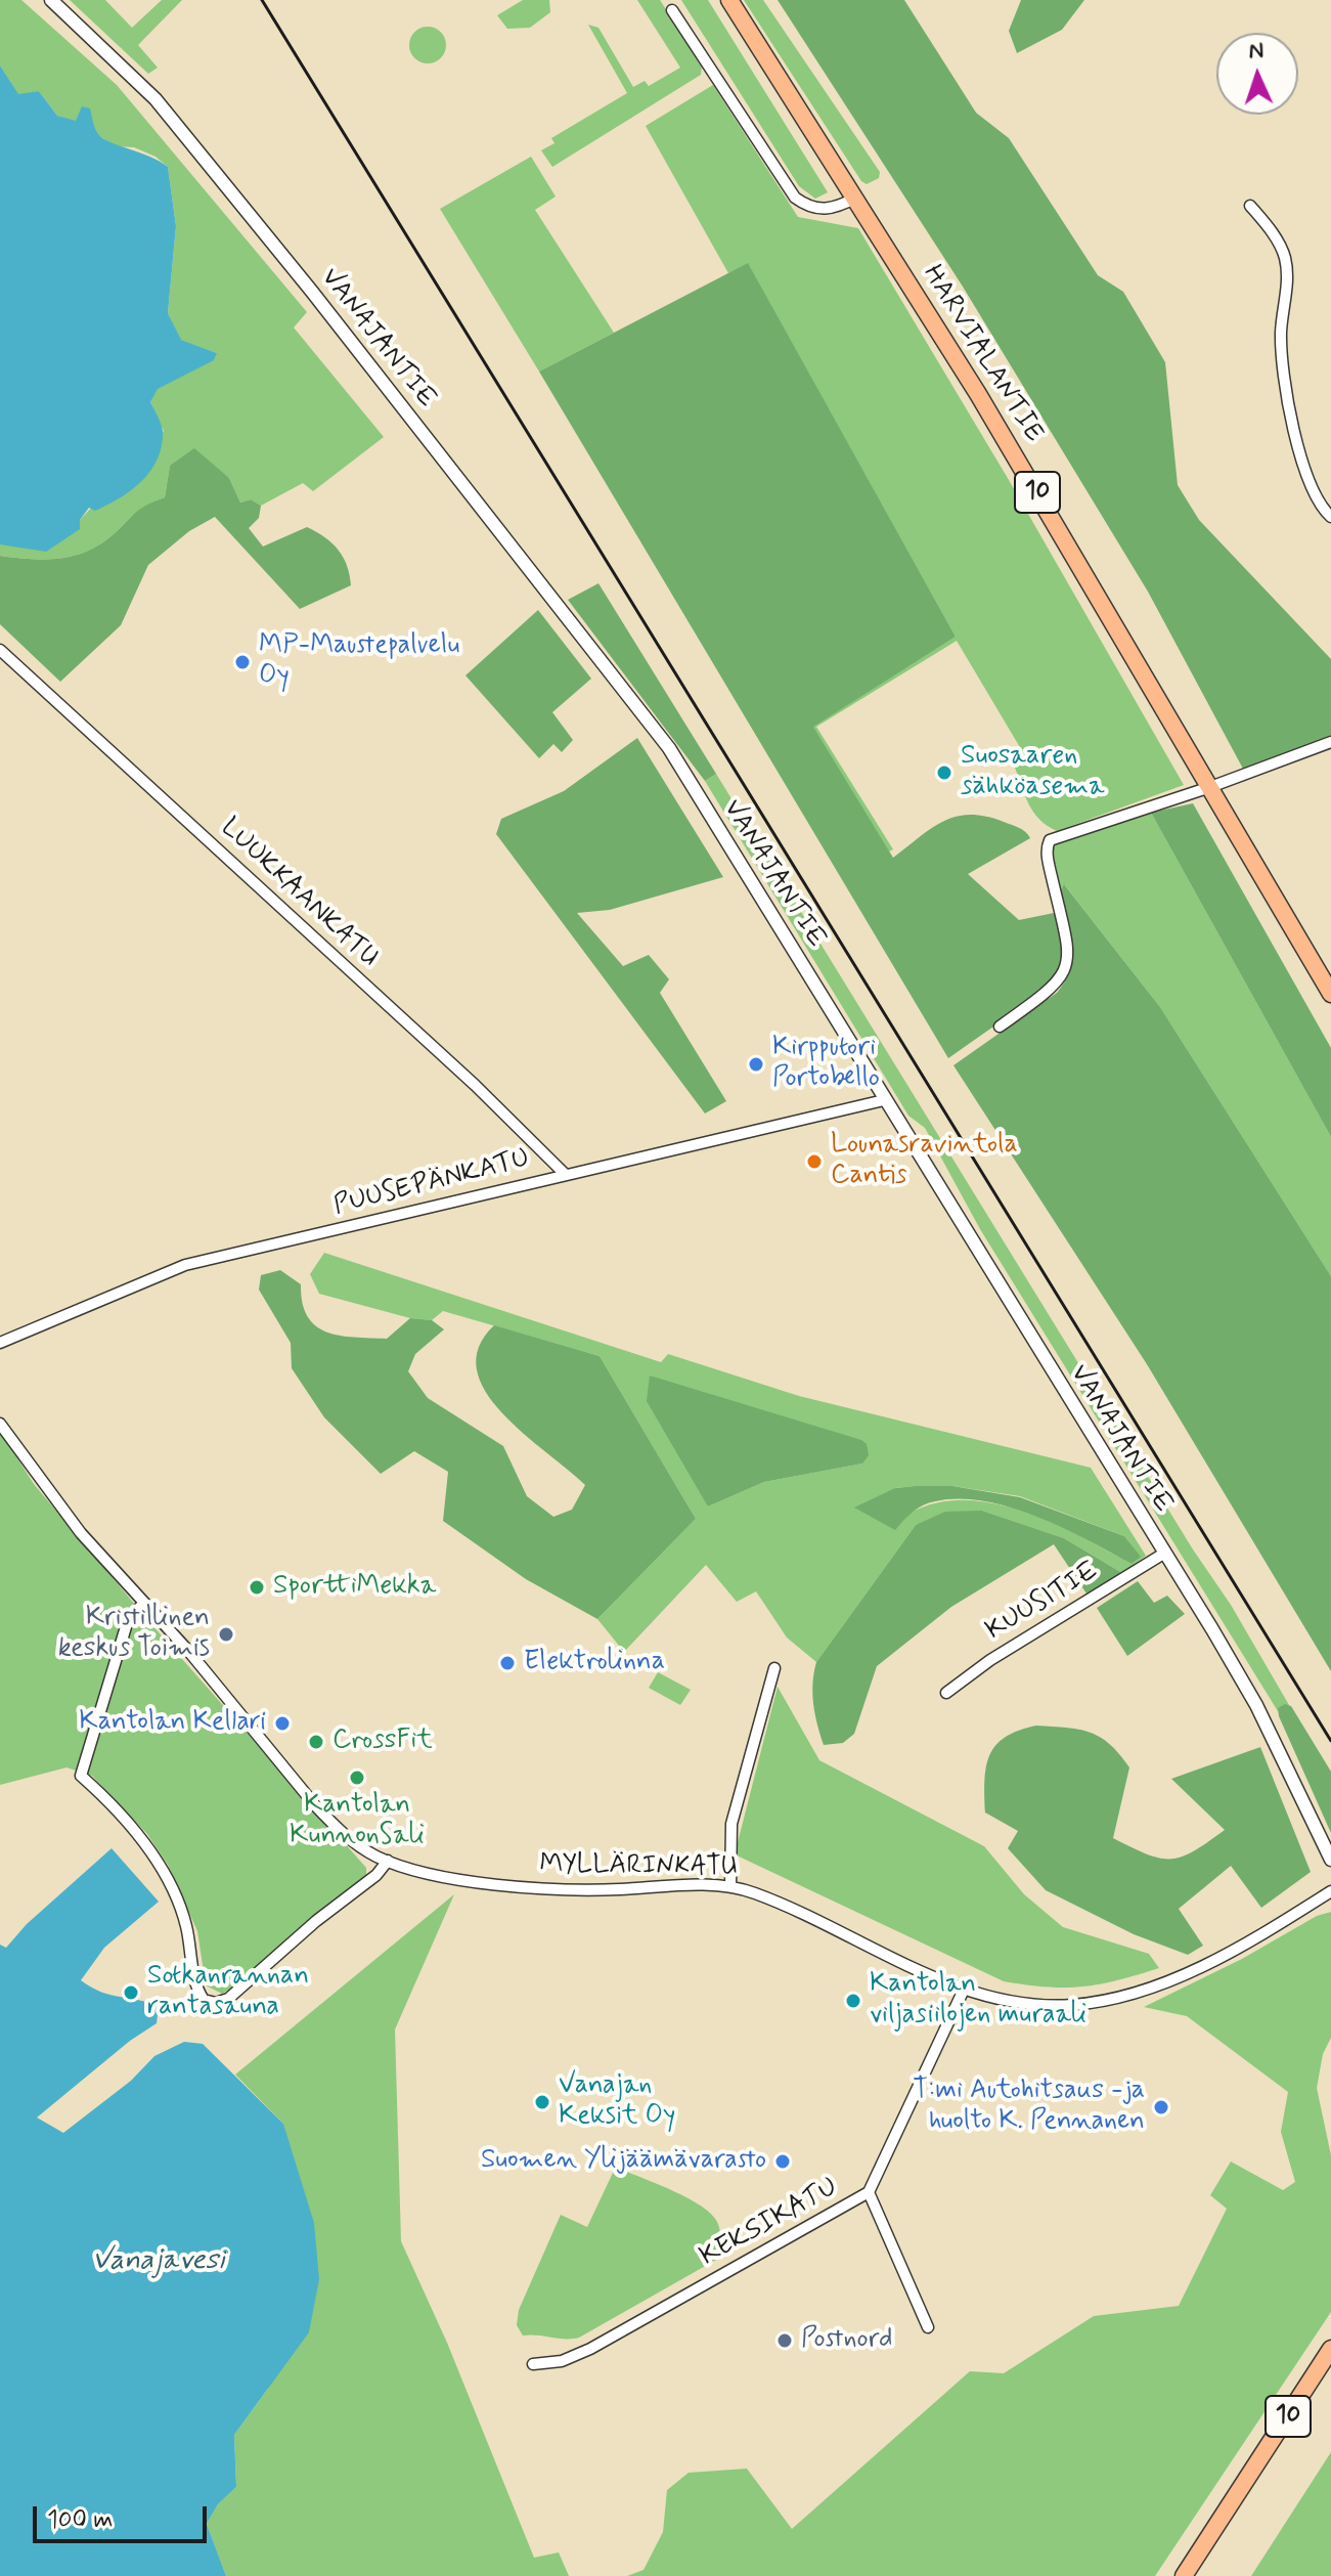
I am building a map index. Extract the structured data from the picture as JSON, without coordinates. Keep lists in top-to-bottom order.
{
  "streets": {
    "highway": ["HARVIALANTIE", "10"],
    "street": [
      "VANAJANTIE",
      "LUUKKAANKATU",
      "PUUSEPÄNKATU",
      "KUUSITIE",
      "MYLLÄRINKATU",
      "KEKSIKATU"
    ]
  },
  "crossings": [
    ["VANAJANTIE", "PUUSEPÄNKATU"],
    ["VANAJANTIE", "KUUSITIE"],
    ["LUUKKAANKATU", "PUUSEPÄNKATU"],
    ["MYLLÄRINKATU", "KEKSIKATU"]
  ],
  "water": ["Vanajavesi"],
  "places": [
    "MP-Maustepalvelu Oy",
    "Suosaaren sähköasema",
    "Kirpputori Portobello",
    "Lounasravintola Cantis",
    "SporttiMekka",
    "Kristillinen keskus Toimis",
    "Elektrolinna",
    "Kantolan Kellari",
    "CrossFit",
    "Kantolan KunnonSali",
    "Sotkanrannan rantasauna",
    "Kantolan viljasiilojen muraali",
    "Vanajan Keksit Oy",
    "T:mi Autohitsaus -ja huolto K. Pennanen",
    "Suomen Ylijäämävarasto",
    "Postnord"
  ],
  "scale_bar": "100 m",
  "north": "top"
}
